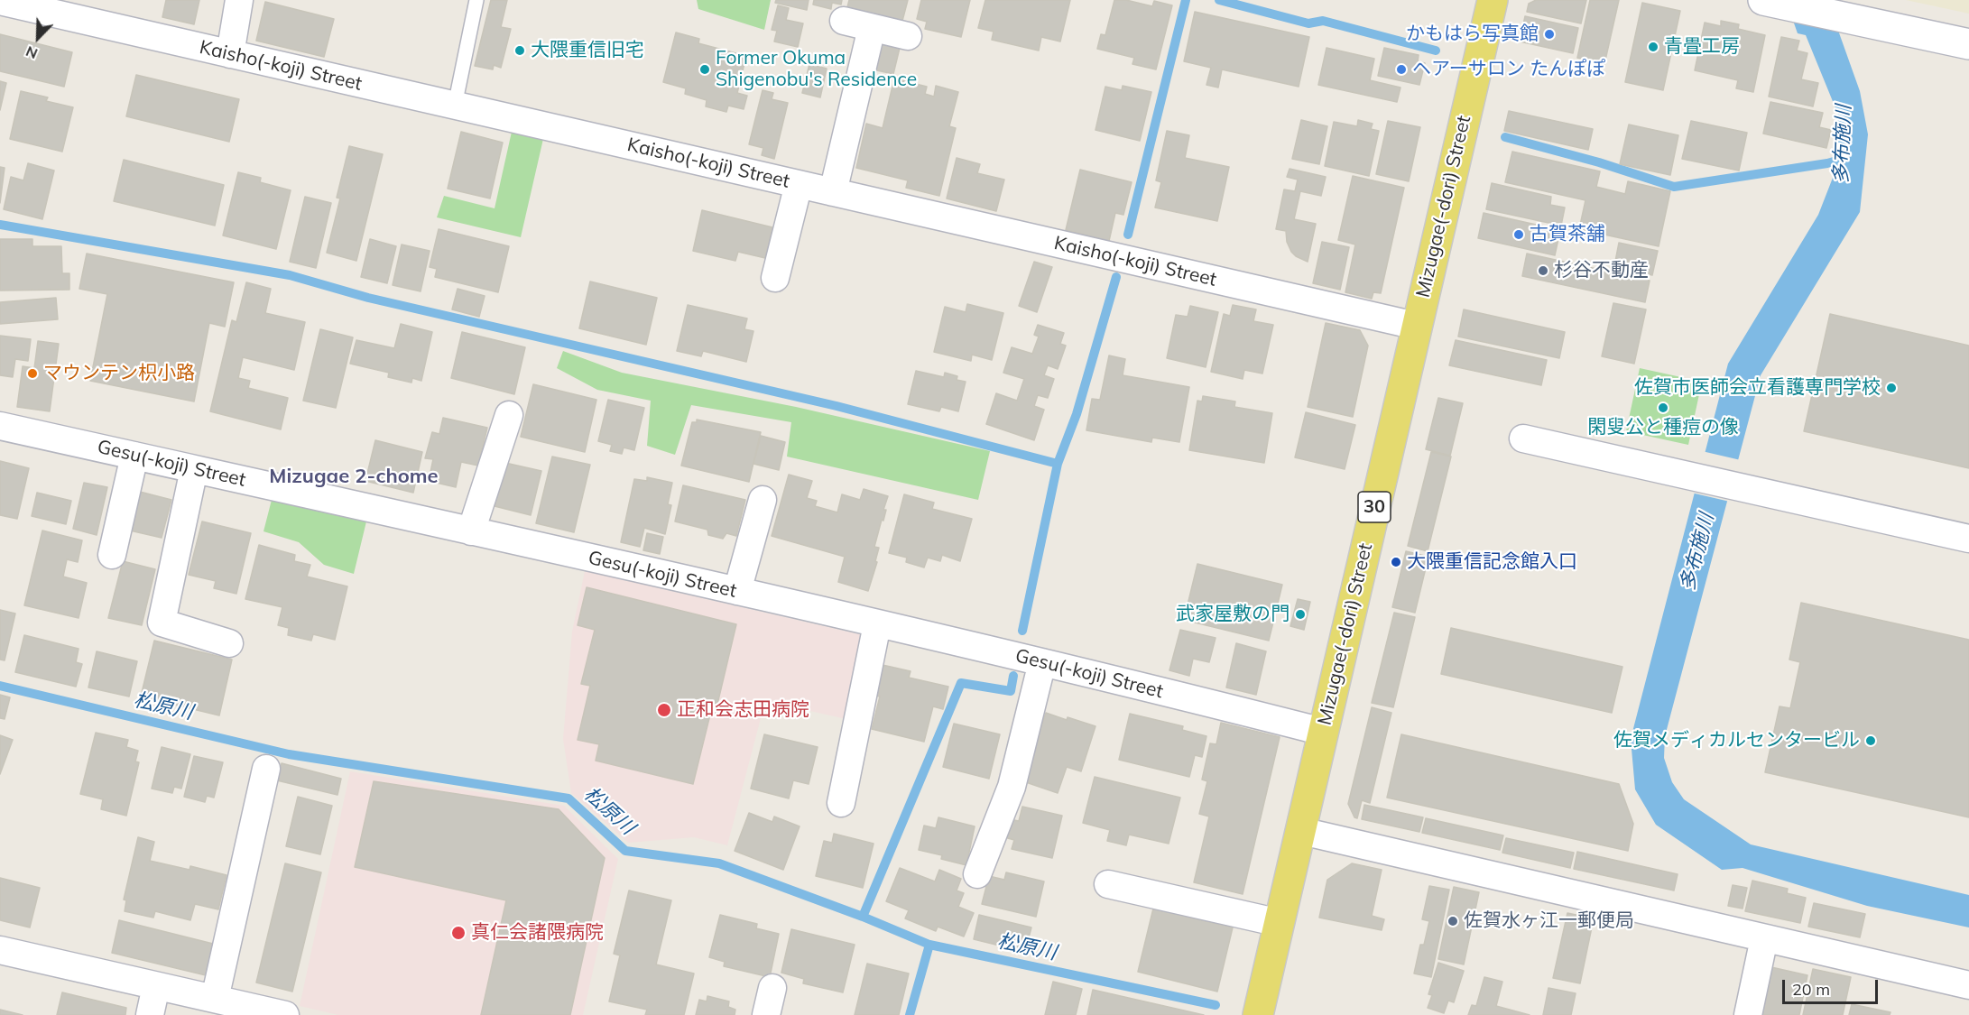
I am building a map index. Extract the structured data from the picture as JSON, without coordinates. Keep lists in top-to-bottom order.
{
  "streets": {
    "main road": ["Mizugae(-dori) Street", "30"],
    "street": ["Kaisho(-koji) Street", "Gesu(-koji) Street"]
  },
  "crossings": [
    ["Kaisho(-koji) Street", "Mizugae(-dori) Street"],
    ["Mizugae(-dori) Street", "Gesu(-koji) Street"]
  ],
  "districts": ["Mizugae 2-chome"],
  "water": ["多布施川", "松原川"],
  "places": [
    "かもはら写真館",
    "青畳工房",
    "大隈重信旧宅",
    "Former Okuma Shigenobu's Residence",
    "ヘアーサロン たんぽぽ",
    "古賀茶舗",
    "杉谷不動産",
    "マウンテン枳小路",
    "佐賀市医師会立看護専門学校",
    "閑叟公と種痘の像",
    "大隈重信記念館入口",
    "武家屋敷の門",
    "正和会志田病院",
    "佐賀メディカルセンタービル",
    "佐賀水ヶ江一郵便局",
    "真仁会諸隈病院"
  ],
  "scale_bar": "20 m",
  "north": "bottom left"
}
